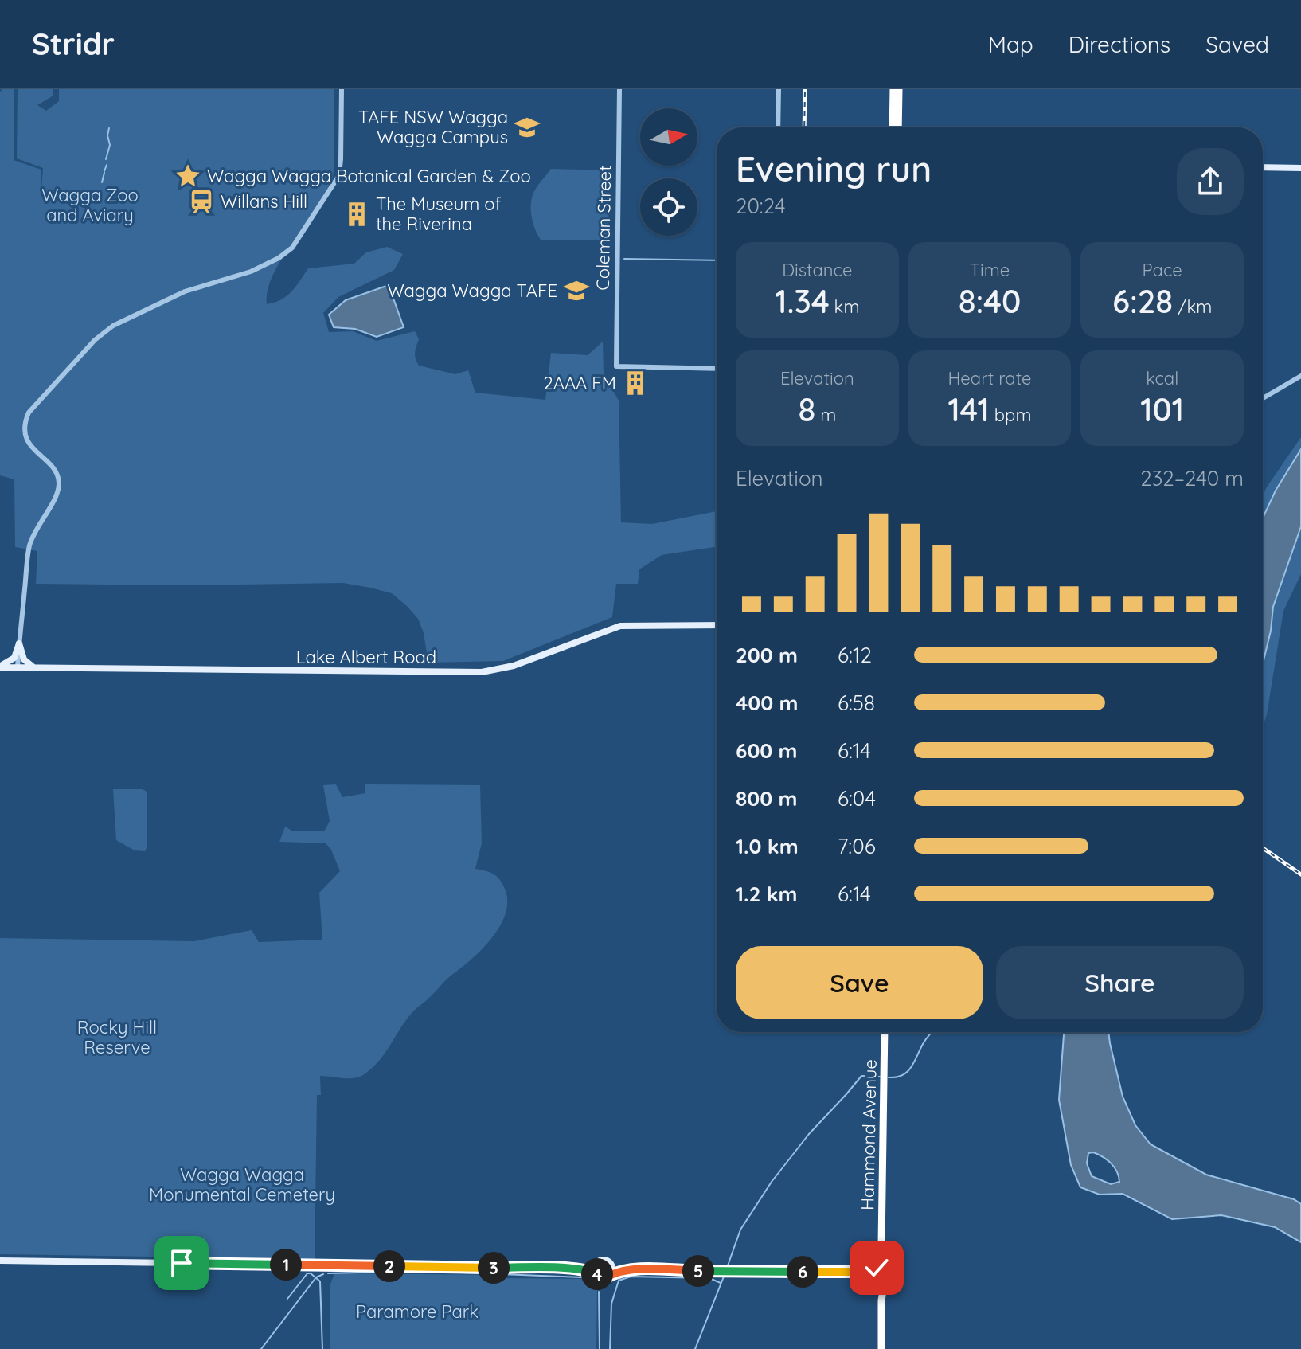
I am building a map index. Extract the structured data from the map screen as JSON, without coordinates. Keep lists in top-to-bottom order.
{
  "streets": {
    "highway": ["Hammond Avenue"],
    "main road": ["Lake Albert Road"],
    "street": ["Coleman Street"]
  },
  "parks": [
    "Wagga Zoo and Aviary",
    "Rocky Hill Reserve",
    "Wagga Wagga Monumental Cemetery",
    "Paramore Park"
  ],
  "places": {
    "school or university": ["TAFE NSW Wagga Wagga Campus", "Wagga Wagga TAFE"],
    "place": ["Wagga Wagga Botanical Garden & Zoo"],
    "station": ["Willans Hill"],
    "building": ["The Museum of the Riverina", "2AAA FM"]
  },
  "north": "right",
  "page": {
    "header": "Stridr",
    "nav": ["Map", "Directions", "Saved"],
    "heading": ["Evening run", "20:24"],
    "stats": [
      ["Distance", "1.34 km"],
      ["Time", "8:40"],
      ["Pace", "6:28 /km"],
      ["Elevation", "8 m"],
      ["Heart rate", "141 bpm"],
      ["kcal", "101"]
    ],
    "chart": ["Elevation", "232–240 m"],
    "list": [
      {
        "name": "200 m",
        "note": "6:12"
      },
      {
        "name": "400 m",
        "note": "6:58"
      },
      {
        "name": "600 m",
        "note": "6:14"
      },
      {
        "name": "800 m",
        "note": "6:04"
      },
      {
        "name": "1.0 km",
        "note": "7:06"
      },
      {
        "name": "1.2 km",
        "note": "6:14"
      }
    ],
    "buttons": ["Save", "Share"],
    "pins": [
      "1",
      "2",
      "3",
      "5",
      "6",
      "4"
    ]
  }
}
